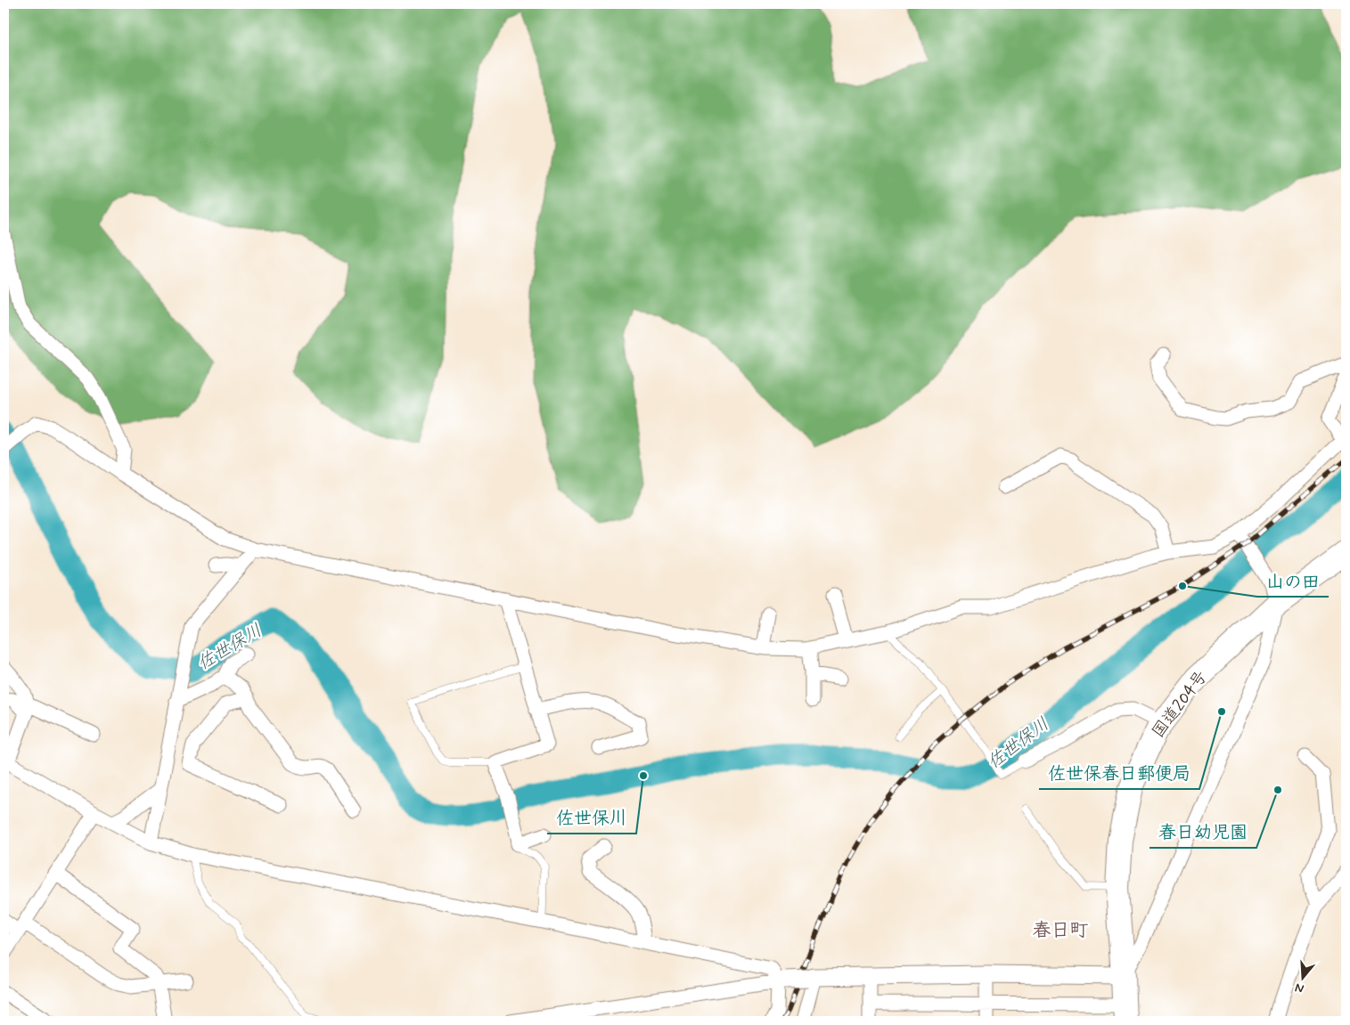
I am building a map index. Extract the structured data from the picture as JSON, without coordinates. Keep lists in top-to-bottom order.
{
  "streets": {
    "highway": ["国道204号"]
  },
  "districts": ["春日町"],
  "water": ["佐世保川"],
  "places": [
    "山の田",
    "佐世保春日郵便局",
    "佐世保川",
    "春日幼児園"
  ],
  "north": "bottom"
}
